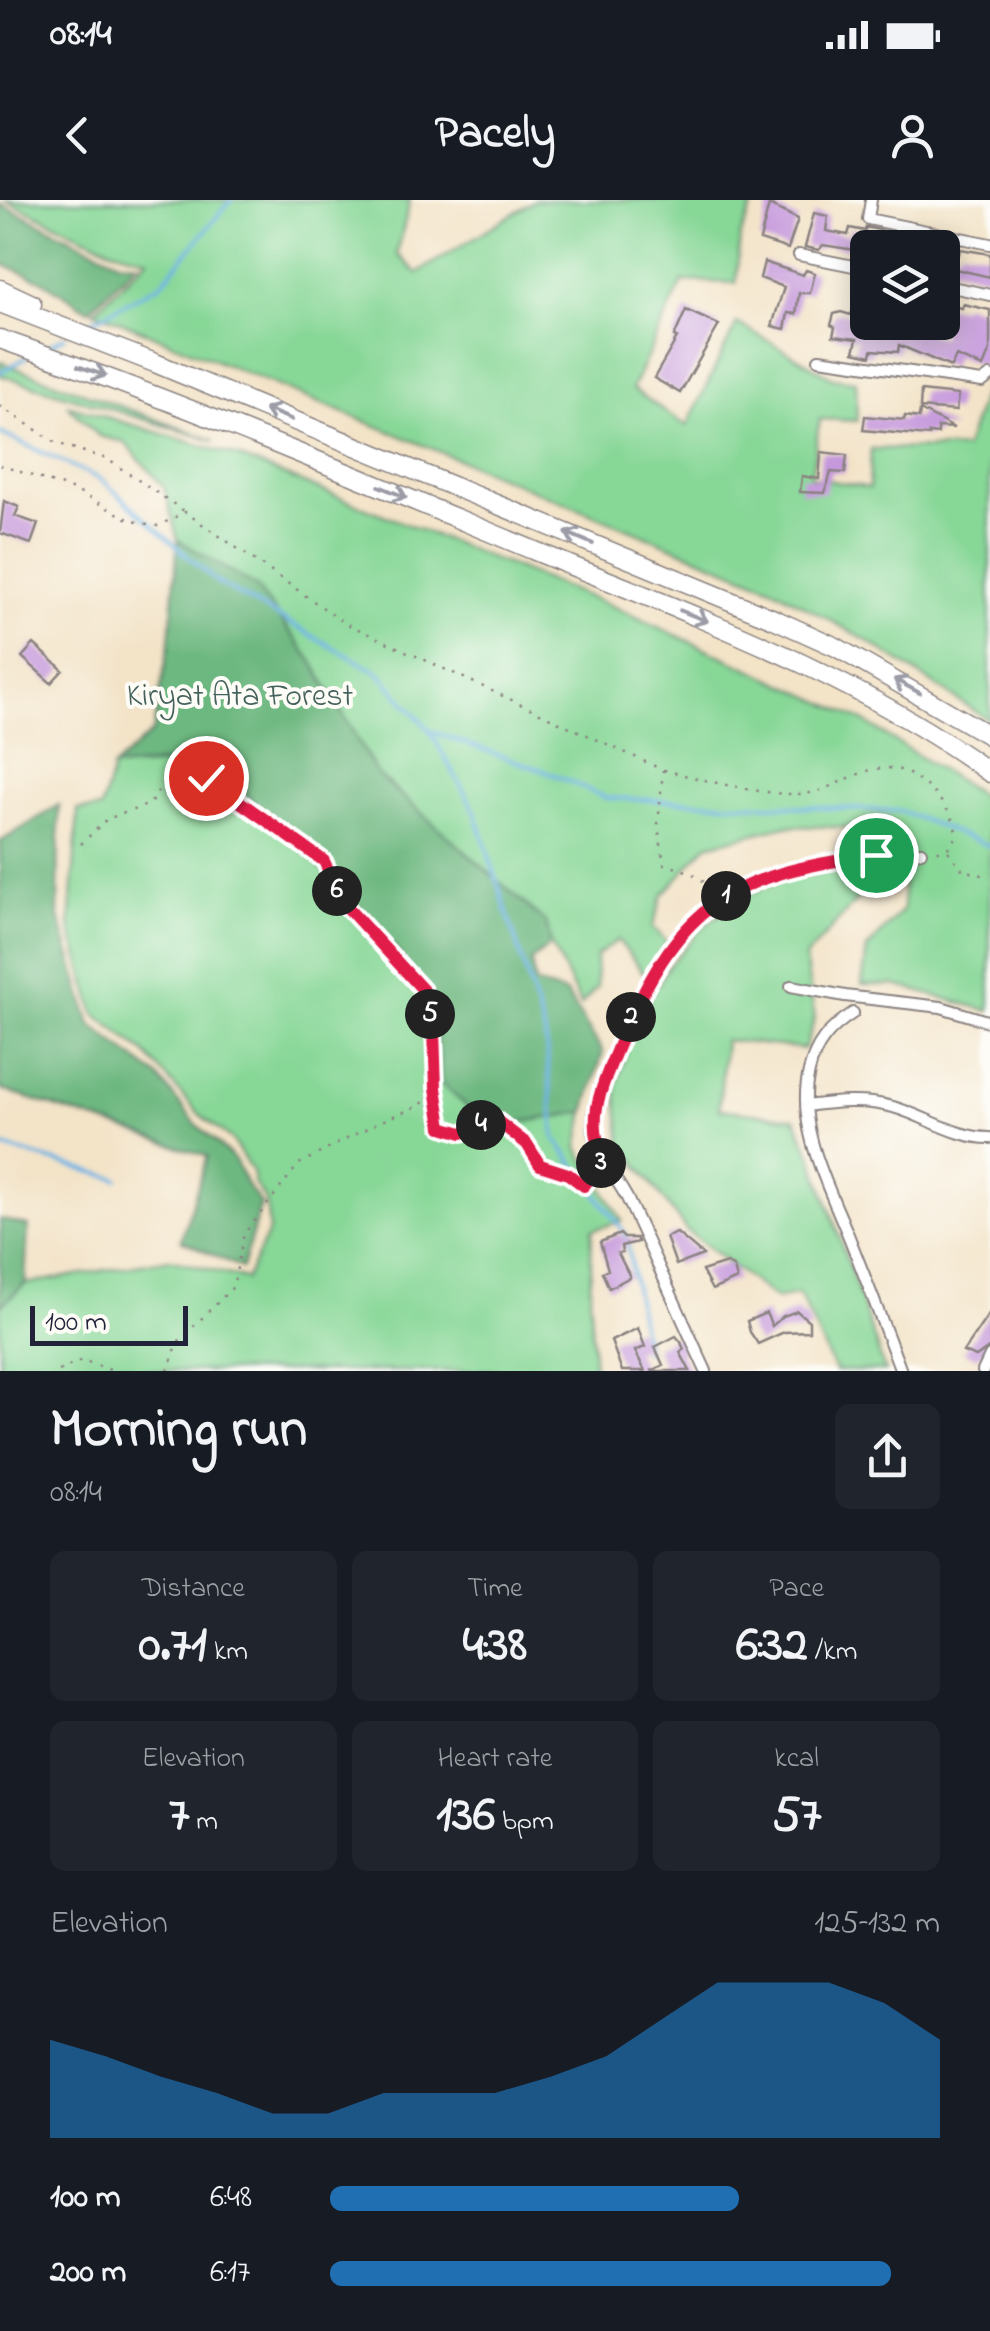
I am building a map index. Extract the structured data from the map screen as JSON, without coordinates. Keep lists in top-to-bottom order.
{
  "parks": ["Kiryat Ata Forest"],
  "scale_bar": "100 m",
  "page": {
    "status": "08:14",
    "header": "Pacely",
    "pins": [
      "6",
      "1",
      "5",
      "2",
      "4",
      "3"
    ],
    "scale": "100 m",
    "heading": ["Morning run", "08:14"],
    "stats": [
      ["Distance", "0.71 km"],
      ["Time", "4:38"],
      ["Pace", "6:32 /km"],
      ["Elevation", "7 m"],
      ["Heart rate", "136 bpm"],
      ["kcal", "57"]
    ],
    "chart": ["Elevation", "125–132 m"],
    "list": [
      {
        "name": "100 m",
        "note": "6:48"
      },
      {
        "name": "200 m",
        "note": "6:17"
      }
    ]
  }
}
